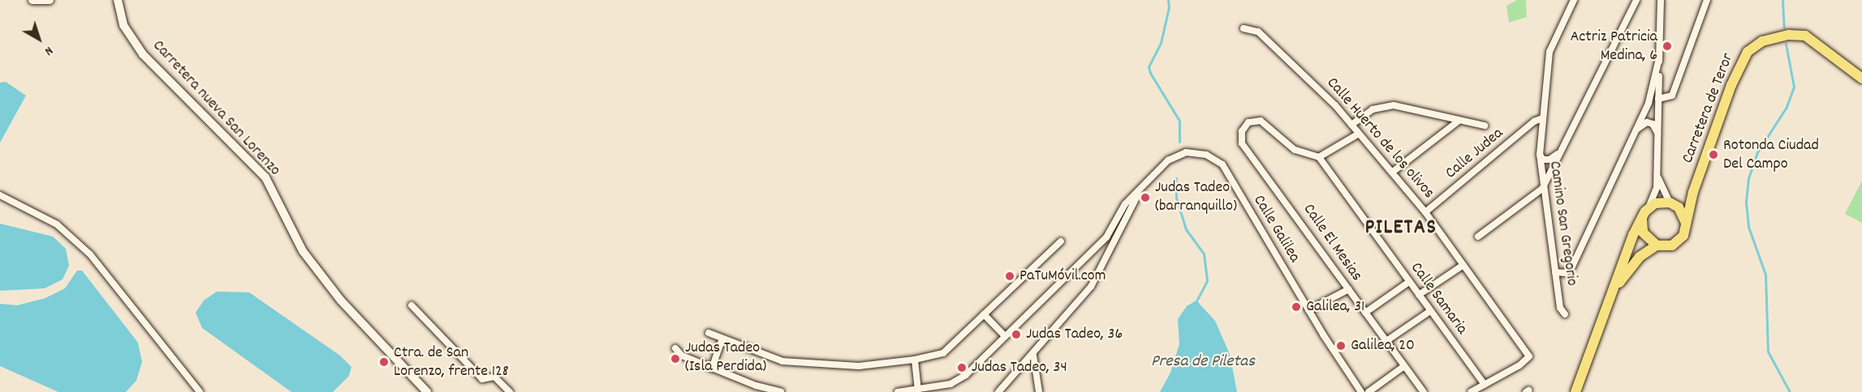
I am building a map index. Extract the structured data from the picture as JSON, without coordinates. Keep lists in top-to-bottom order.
{
  "streets": {
    "main road": ["Carretera de Teror"],
    "street": [
      "Carretera nueva San Lorenzo",
      "Calle Huerto de los olivos",
      "Calle Judea",
      "Camino San Gregorio",
      "Calle Galilea",
      "Calle El Mesias",
      "Calle Samaria"
    ]
  },
  "crossings": [
    ["Calle Huerto de los olivos", "Calle Judea"],
    ["Calle Huerto de los olivos", "Calle Samaria"],
    ["Calle Judea", "Camino San Gregorio"],
    ["Calle El Mesias", "Calle Samaria"]
  ],
  "districts": ["PILETAS"],
  "water": ["Presa de Piletas"],
  "places": [
    "Actriz Patricia Medina, 6",
    "Rotonda Ciudad Del Campo",
    "Judas Tadeo (barranquillo)",
    "PaTuMóvil.com",
    "Galilea, 31",
    "Judas Tadeo, 36",
    "Galilea, 20",
    "Judas Tadeo (Isla Perdida)",
    "Ctra. de San Lorenzo, frente 128",
    "Judas Tadeo, 34"
  ],
  "north": "bottom right"
}
